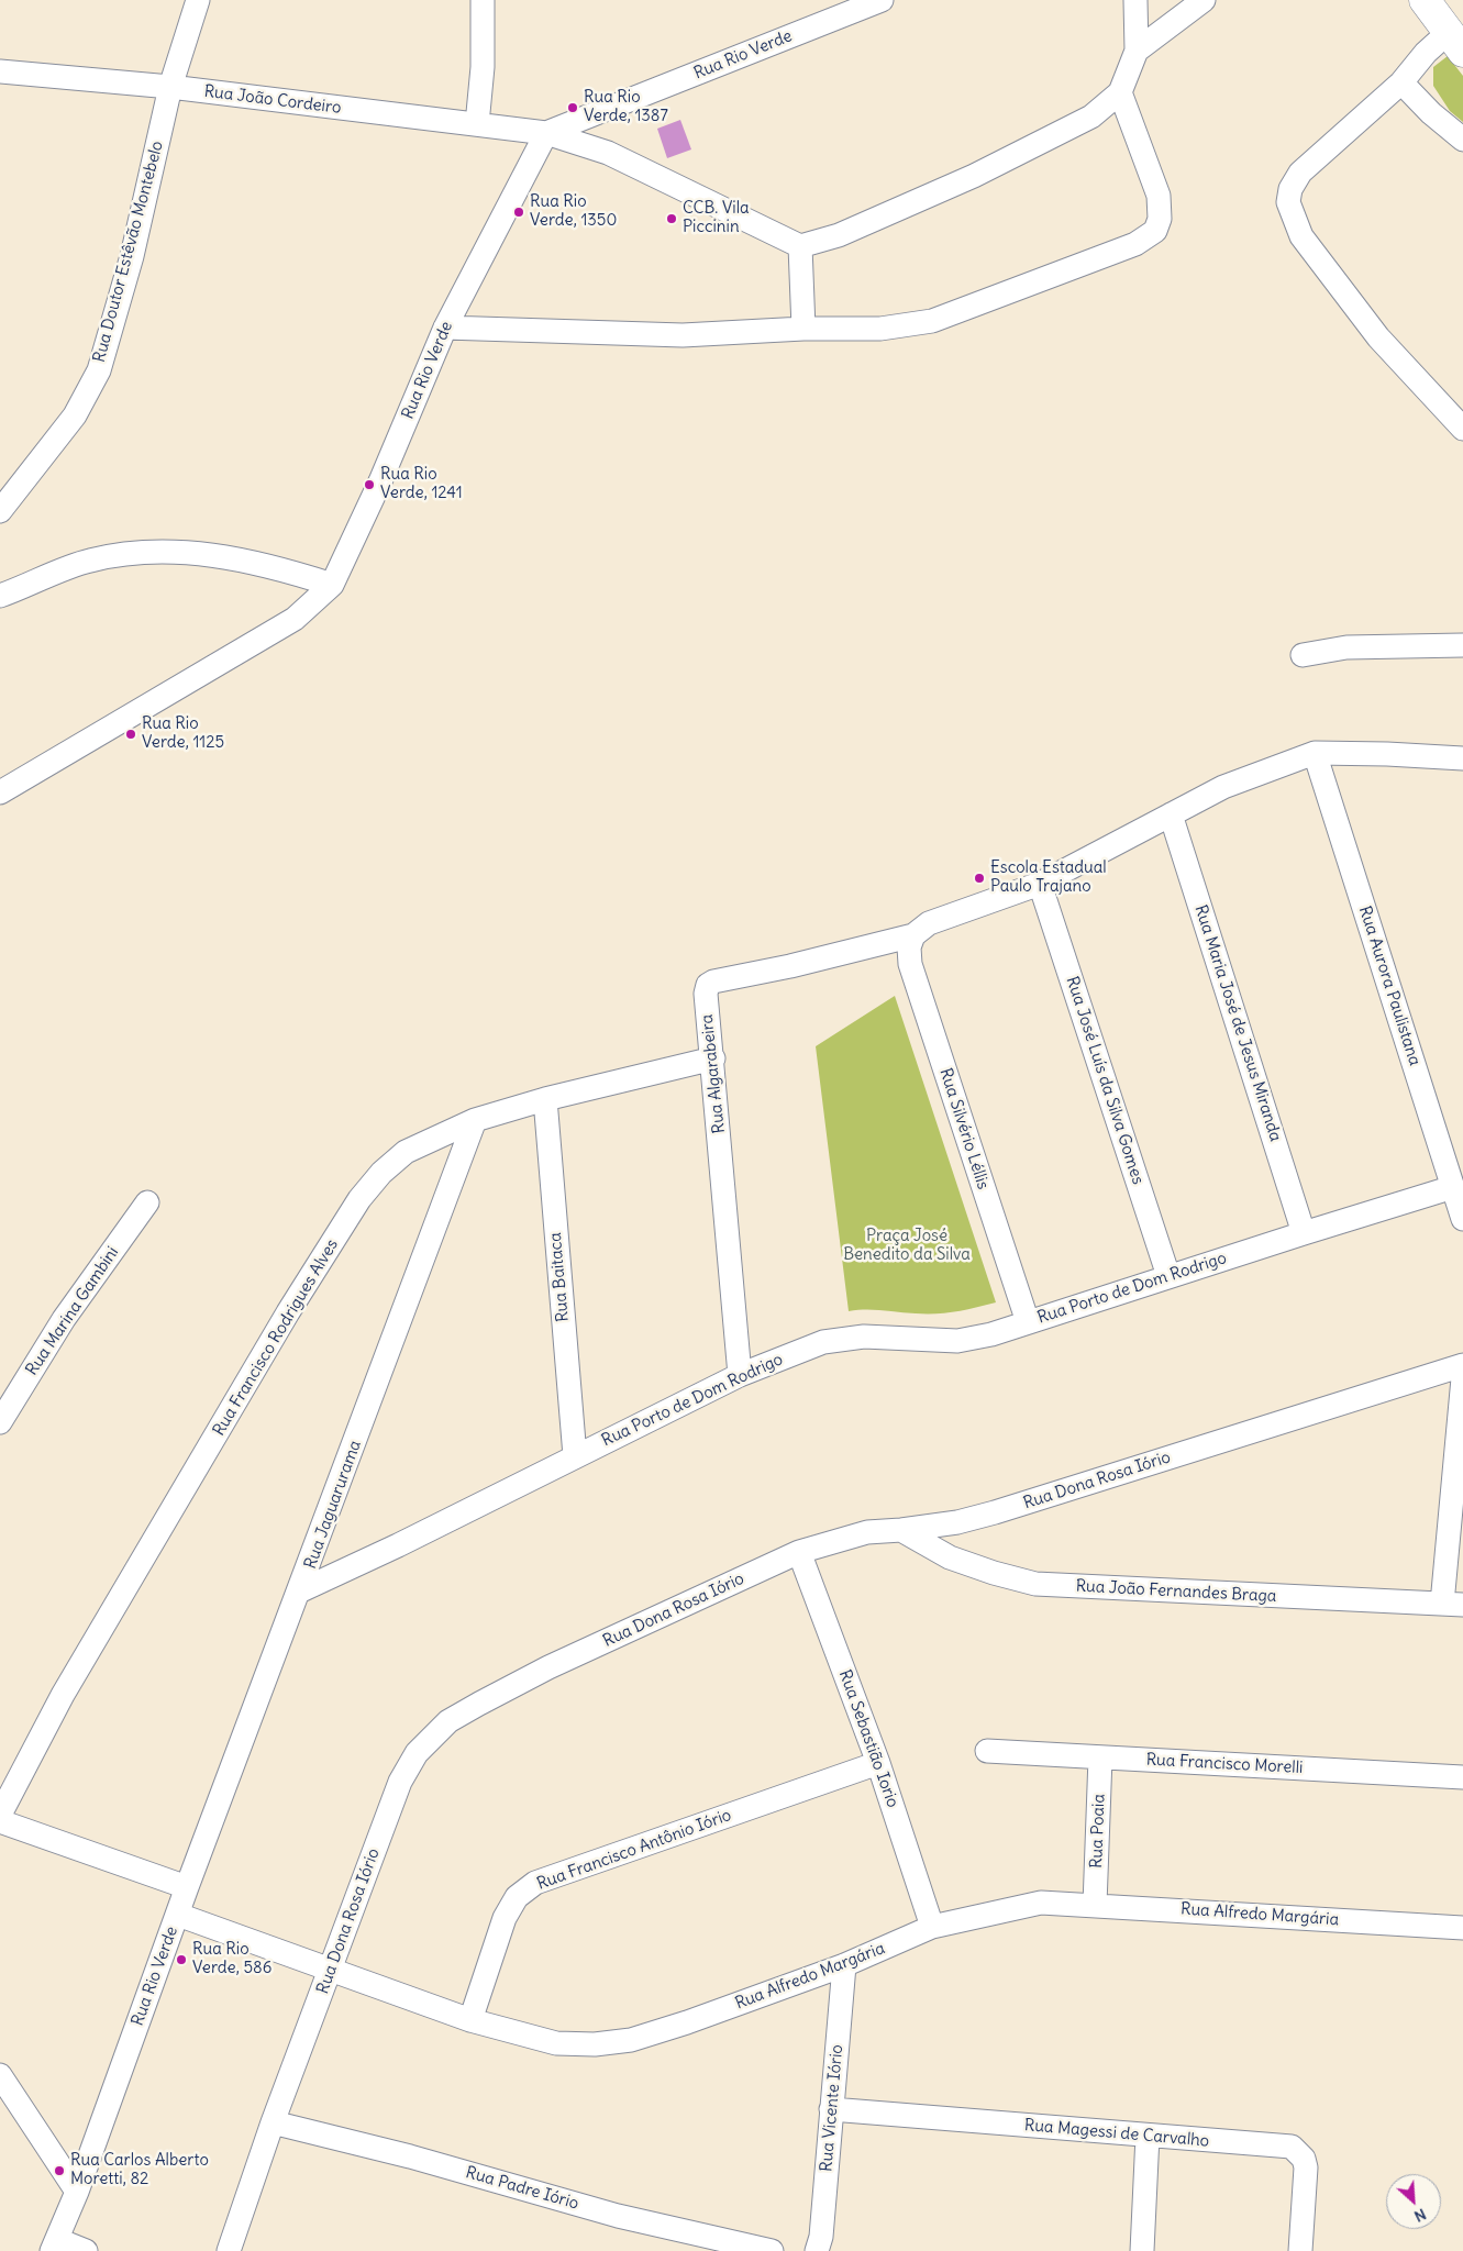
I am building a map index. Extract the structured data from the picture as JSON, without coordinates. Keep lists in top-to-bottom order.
{
  "streets": {
    "street": [
      "Rua Rio Verde",
      "Rua João Cordeiro",
      "Rua Doutor Estêvão Montebelo",
      "Rua Aurora Paulistana",
      "Rua Maria José de Jesus Miranda",
      "Rua Algarabeira",
      "Rua José Luís da Silva Gomes",
      "Rua Silvério Léllis",
      "Rua Baitaca",
      "Rua Porto de Dom Rodrigo",
      "Rua Marina Gambini",
      "Rua Francisco Rodrigues Alves",
      "Rua Dona Rosa Iório",
      "Rua Jaguarurama",
      "Rua João Fernandes Braga",
      "Rua Sebastião Iorio",
      "Rua Francisco Morelli",
      "Rua Poaia",
      "Rua Francisco Antônio Iório",
      "Rua Alfredo Margária",
      "Rua Vicente Iório",
      "Rua Magessi de Carvalho",
      "Rua Padre Iório"
    ]
  },
  "crossings": [
    ["Rua Rio Verde", "Rua João Cordeiro"],
    ["Rua Rio Verde", "Rua Jaguarurama"],
    ["Rua Rio Verde", "Rua Alfredo Margária"],
    ["Rua João Cordeiro", "Rua Doutor Estêvão Montebelo"],
    ["Rua Aurora Paulistana", "Rua Porto de Dom Rodrigo"],
    ["Rua Maria José de Jesus Miranda", "Rua Porto de Dom Rodrigo"],
    ["Rua Algarabeira", "Rua Silvério Léllis"],
    ["Rua Algarabeira", "Rua Porto de Dom Rodrigo"],
    ["Rua Algarabeira", "Rua Francisco Rodrigues Alves"],
    ["Rua José Luís da Silva Gomes", "Rua Porto de Dom Rodrigo"],
    ["Rua Silvério Léllis", "Rua Porto de Dom Rodrigo"],
    ["Rua Baitaca", "Rua Porto de Dom Rodrigo"],
    ["Rua Baitaca", "Rua Francisco Rodrigues Alves"],
    ["Rua Porto de Dom Rodrigo", "Rua Jaguarurama"],
    ["Rua Francisco Rodrigues Alves", "Rua Jaguarurama"],
    ["Rua Dona Rosa Iório", "Rua João Fernandes Braga"],
    ["Rua Dona Rosa Iório", "Rua Sebastião Iorio"],
    ["Rua Dona Rosa Iório", "Rua Alfredo Margária"],
    ["Rua Dona Rosa Iório", "Rua Padre Iório"],
    ["Rua Sebastião Iorio", "Rua Francisco Antônio Iório"],
    ["Rua Sebastião Iorio", "Rua Alfredo Margária"],
    ["Rua Francisco Morelli", "Rua Poaia"],
    ["Rua Poaia", "Rua Alfredo Margária"],
    ["Rua Francisco Antônio Iório", "Rua Alfredo Margária"],
    ["Rua Alfredo Margária", "Rua Vicente Iório"],
    ["Rua Vicente Iório", "Rua Magessi de Carvalho"]
  ],
  "parks": ["Praça José Benedito da Silva"],
  "places": [
    "Rua Rio Verde, 1387",
    "Rua Rio Verde, 1350",
    "CCB. Vila Piccinin",
    "Rua Rio Verde, 1241",
    "Rua Rio Verde, 1125",
    "Escola Estadual Paulo Trajano",
    "Rua Rio Verde, 586",
    "Rua Carlos Alberto Moretti, 82"
  ],
  "north": "bottom right"
}
